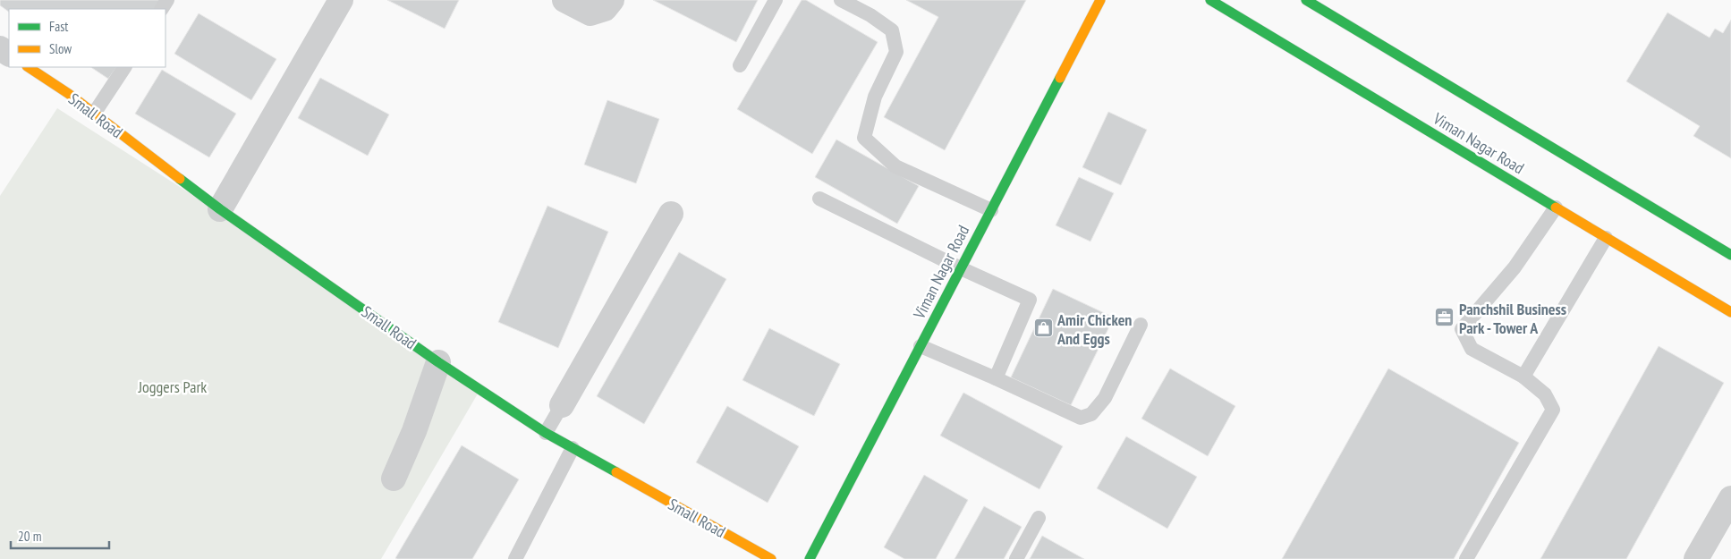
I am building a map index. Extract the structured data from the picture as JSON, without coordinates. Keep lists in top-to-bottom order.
{
  "streets": {
    "street": ["Small Road", "Viman Nagar Road"]
  },
  "parks": ["Joggers Park"],
  "places": {
    "office": ["Panchshil Business Park - Tower A"],
    "shop": ["Amir Chicken And Eggs"]
  },
  "legend": ["Fast", "Slow"],
  "scale_bar": "20 m"
}
